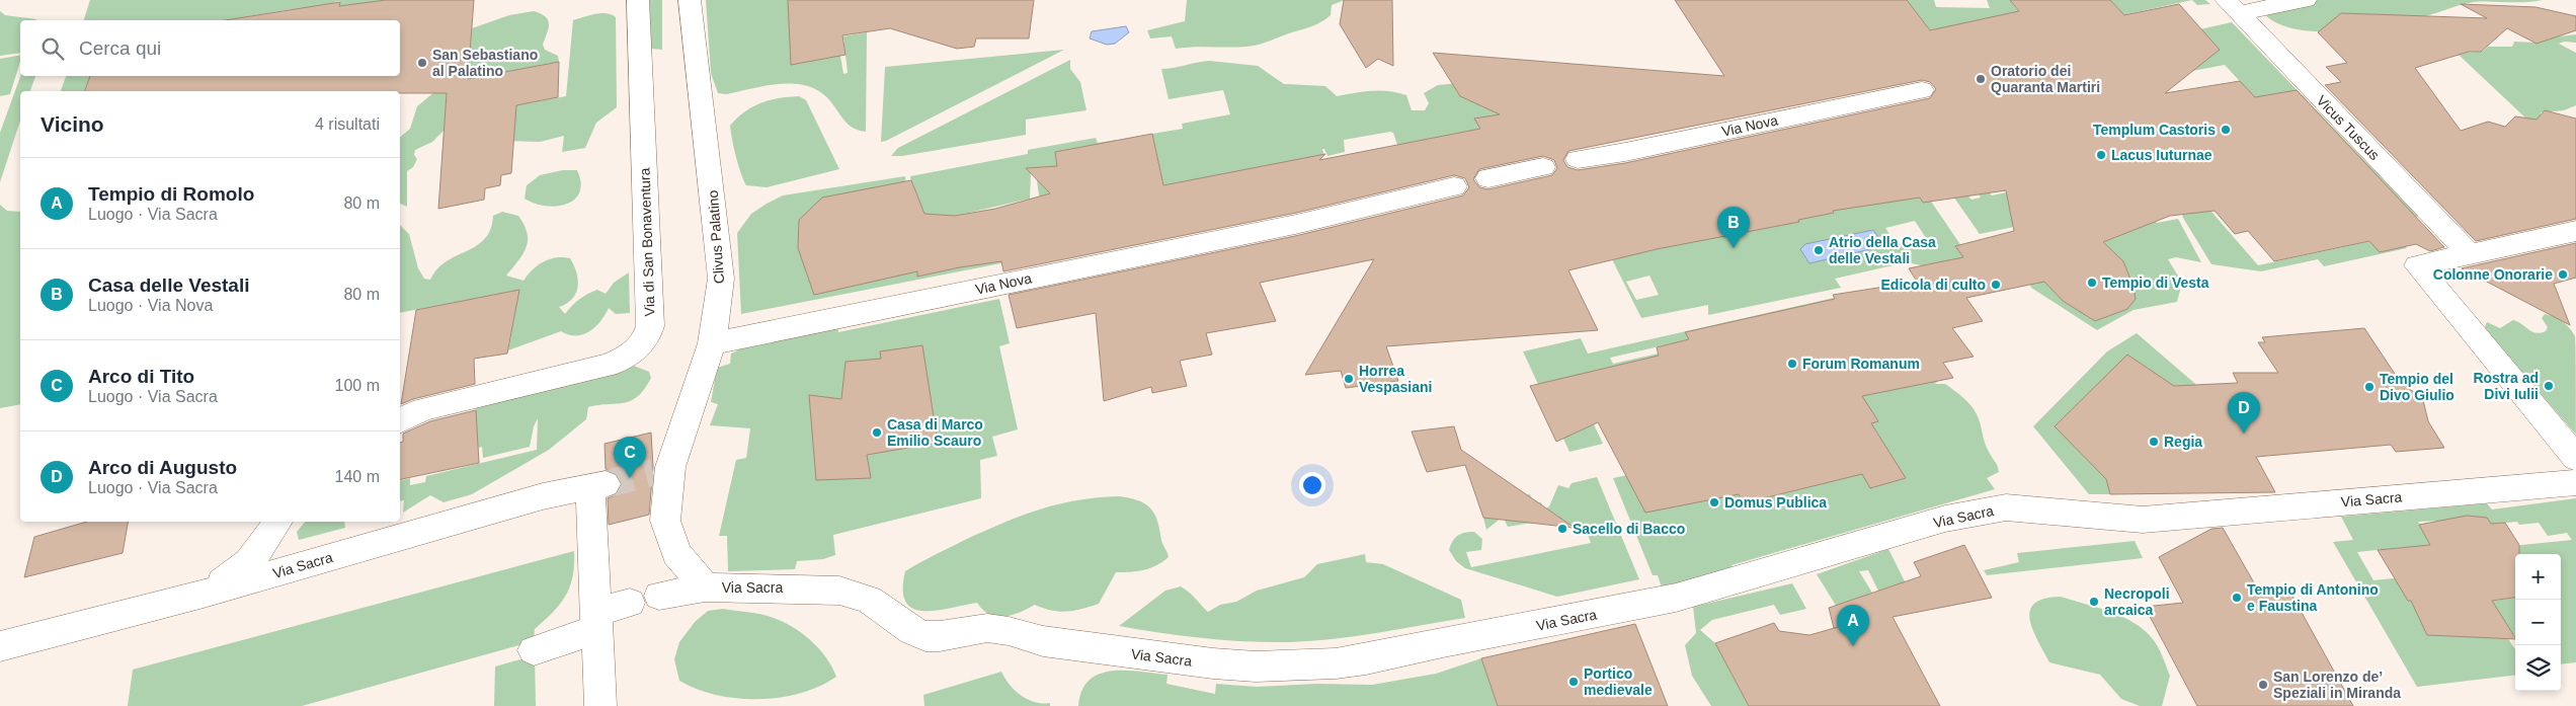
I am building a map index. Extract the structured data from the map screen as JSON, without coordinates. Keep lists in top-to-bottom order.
{
  "streets": {
    "street": [
      "Via Nova",
      "Vicus Tuscus",
      "Clivus Palatino",
      "Via di San Bonaventura",
      "Via Sacra"
    ]
  },
  "crossings": [
    ["Via Nova", "Clivus Palatino"],
    ["Clivus Palatino", "Via Sacra"]
  ],
  "places": [
    "San Sebastiano al Palatino",
    "Oratorio dei Quaranta Martiri",
    "Templum Castoris",
    "Lacus Iuturnae",
    "Atrio della Casa delle Vestali",
    "Colonne Onorarie",
    "Tempio di Vesta",
    "Edicola di culto",
    "Forum Romanum",
    "Horrea Vespasiani",
    "Rostra ad Divi Iulii",
    "Tempio del Divo Giulio",
    "Casa di Marco Emilio Scauro",
    "Regia",
    "Domus Publica",
    "Sacello di Bacco",
    "Tempio di Antonino e Faustina",
    "Necropoli arcaica",
    "Portico medievale",
    "San Lorenzo de’ Speziali in Miranda"
  ],
  "page": {
    "search": "Cerca qui",
    "heading": ["Vicino", "4 risultati"],
    "list": [
      {
        "mark": "A",
        "name": "Tempio di Romolo",
        "note": "Luogo · Via Sacra",
        "value": "80 m"
      },
      {
        "mark": "B",
        "name": "Casa delle Vestali",
        "note": "Luogo · Via Nova",
        "value": "80 m"
      },
      {
        "mark": "C",
        "name": "Arco di Tito",
        "note": "Luogo · Via Sacra",
        "value": "100 m"
      },
      {
        "mark": "D",
        "name": "Arco di Augusto",
        "note": "Luogo · Via Sacra",
        "value": "140 m"
      }
    ],
    "pins": [
      "B",
      "D",
      "C",
      "A"
    ],
    "map_buttons": ["+", "−"]
  }
}
